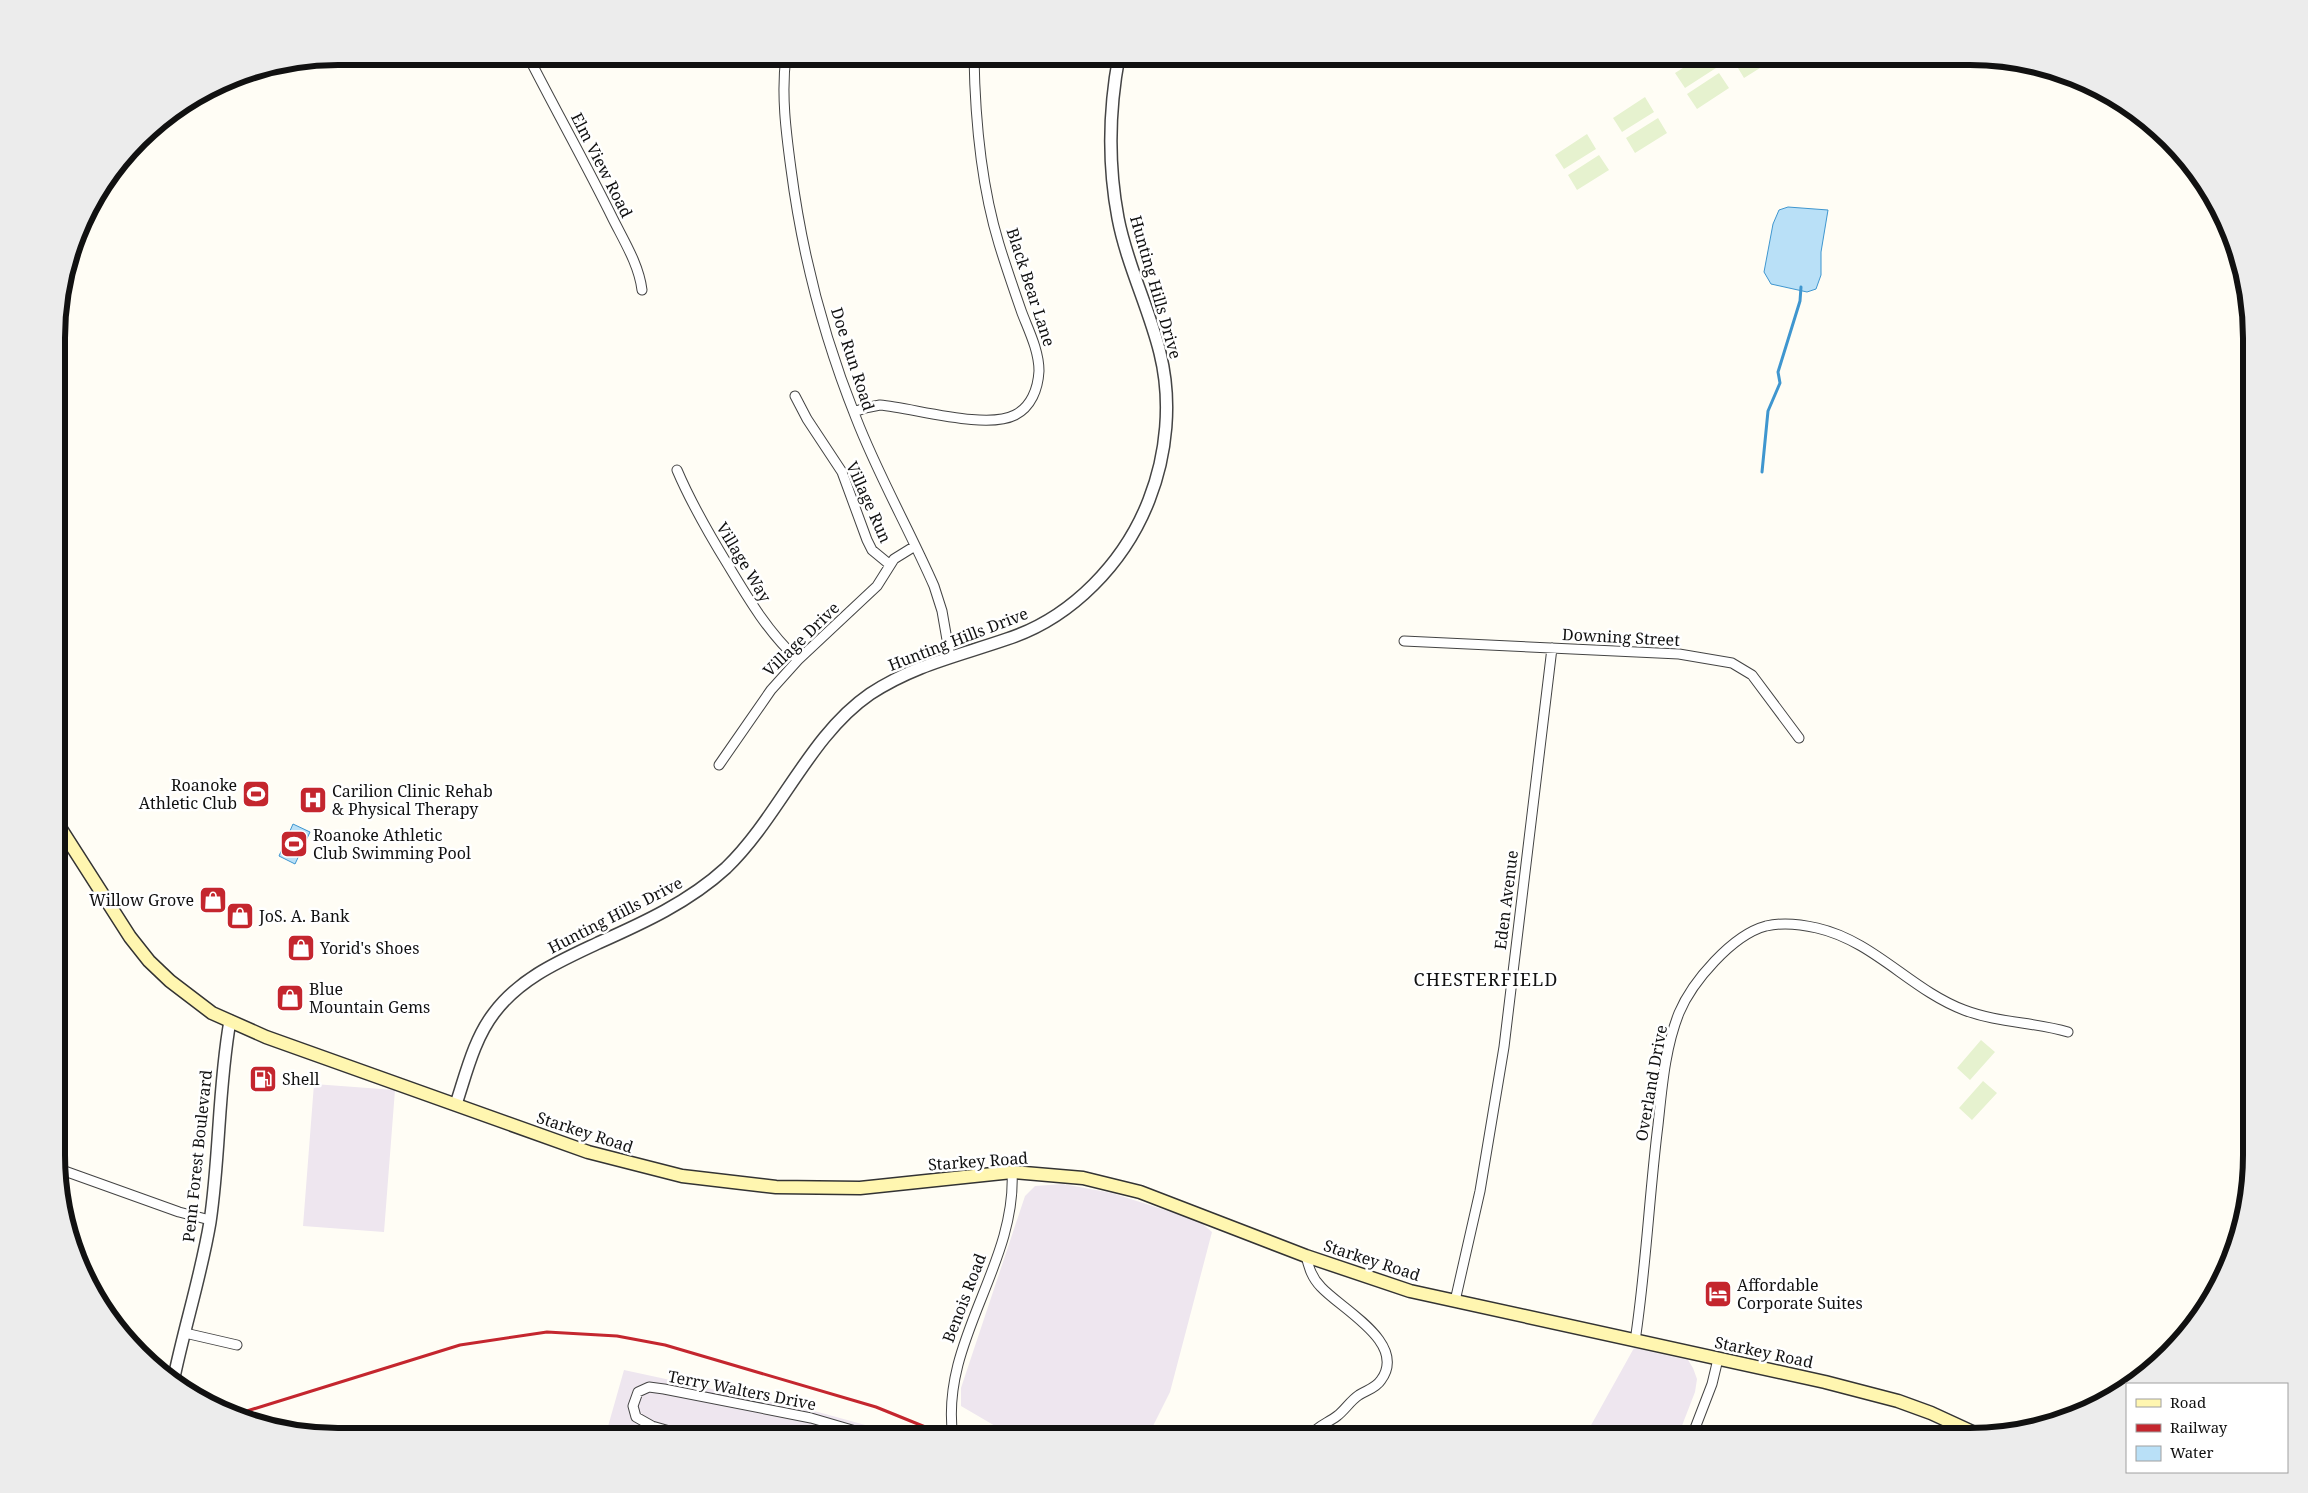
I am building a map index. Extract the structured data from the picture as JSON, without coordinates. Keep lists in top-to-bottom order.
{
  "streets": {
    "main road": ["Starkey Road"],
    "street": [
      "Elm View Road",
      "Black Bear Lane",
      "Hunting Hills Drive",
      "Doe Run Road",
      "Village Run",
      "Village Way",
      "Downing Street",
      "Village Drive",
      "Eden Avenue",
      "Overland Drive",
      "Penn Forest Boulevard",
      "Benois Road",
      "Terry Walters Drive"
    ]
  },
  "crossings": [
    ["Black Bear Lane", "Doe Run Road"],
    ["Hunting Hills Drive", "Doe Run Road"],
    ["Hunting Hills Drive", "Starkey Road"],
    ["Doe Run Road", "Village Drive"],
    ["Village Run", "Village Drive"],
    ["Village Way", "Village Drive"],
    ["Downing Street", "Eden Avenue"],
    ["Eden Avenue", "Starkey Road"],
    ["Overland Drive", "Starkey Road"],
    ["Starkey Road", "Penn Forest Boulevard"],
    ["Starkey Road", "Benois Road"]
  ],
  "districts": ["CHESTERFIELD"],
  "places": {
    "sports": ["Roanoke Athletic Club", "Roanoke Athletic Club Swimming Pool"],
    "hospital": ["Carilion Clinic Rehab & Physical Therapy"],
    "shop": [
      "Willow Grove",
      "JoS. A. Bank",
      "Yorid's Shoes",
      "Blue Mountain Gems"
    ],
    "fuel station": ["Shell"],
    "hotel": ["Affordable Corporate Suites"]
  },
  "legend": ["Road", "Railway", "Water"]
}
